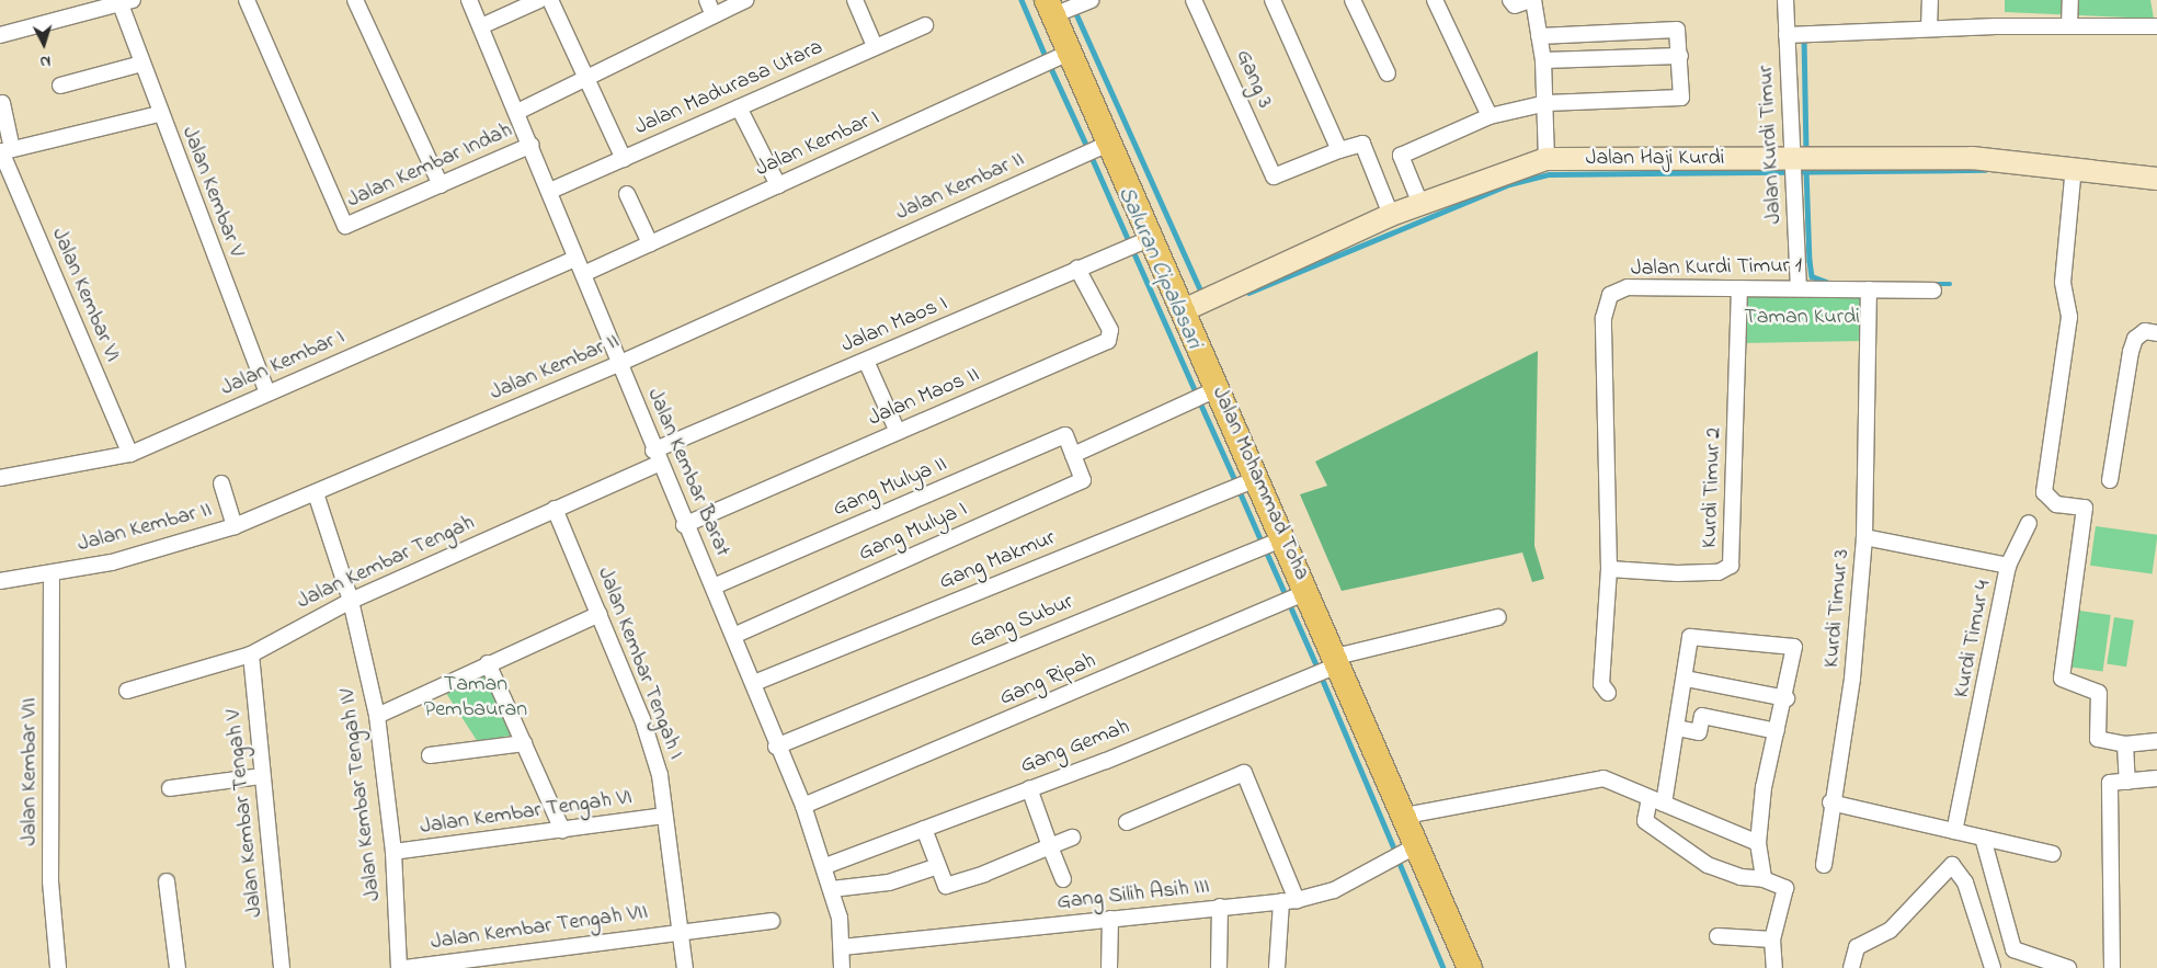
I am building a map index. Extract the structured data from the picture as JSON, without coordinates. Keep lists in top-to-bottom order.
{
  "streets": {
    "main road": ["Jalan Mohammad Toha"],
    "street": [
      "Gang 3",
      "Jalan Madurasa Utara",
      "Jalan Kembar I",
      "Jalan Kurdi Timur",
      "Jalan Haji Kurdi",
      "Jalan Kembar Indah",
      "Jalan Kembar II",
      "Jalan Kembar V",
      "Jalan Kurdi Timur 1",
      "Jalan Kembar VI",
      "Jalan Maos I",
      "Jalan Maos II",
      "Jalan Kembar Barat",
      "Gang Mulya II",
      "Kurdi Timur 2",
      "Gang Mulya I",
      "Gang Makmur",
      "Jalan Kembar Tengah",
      "Kurdi Timur 3",
      "Gang Subur",
      "Kurdi Timur 4",
      "Jalan Kembar Tengah I",
      "Gang Ripah",
      "Gang Gemah",
      "Jalan Kembar VII",
      "Jalan Kembar Tengah IV",
      "Jalan Kembar Tengah VI",
      "Jalan Kembar Tengah V",
      "Gang Silih Asih III",
      "Jalan Kembar Tengah VII"
    ]
  },
  "crossings": [
    ["Jalan Madurasa Utara", "Jalan Kembar Barat"],
    ["Jalan Kembar I", "Jalan Kembar V"],
    ["Jalan Kembar I", "Jalan Kembar VI"],
    ["Jalan Kembar I", "Jalan Kembar Barat"],
    ["Jalan Kembar I", "Jalan Mohammad Toha"],
    ["Jalan Kurdi Timur", "Jalan Haji Kurdi"],
    ["Jalan Kurdi Timur", "Jalan Kurdi Timur 1"],
    ["Jalan Haji Kurdi", "Jalan Mohammad Toha"],
    ["Jalan Kembar Indah", "Jalan Kembar Barat"],
    ["Jalan Kembar II", "Jalan Kembar Barat"],
    ["Jalan Kembar II", "Jalan Mohammad Toha"],
    ["Jalan Kembar II", "Jalan Kembar VII"],
    ["Jalan Kembar II", "Jalan Kembar Tengah IV"],
    ["Jalan Kurdi Timur 1", "Kurdi Timur 2"],
    ["Jalan Kurdi Timur 1", "Kurdi Timur 3"],
    ["Jalan Maos I", "Jalan Maos II"],
    ["Jalan Maos I", "Jalan Kembar Barat"],
    ["Jalan Maos I", "Jalan Mohammad Toha"],
    ["Jalan Maos I", "Jalan Kembar Tengah"],
    ["Jalan Maos II", "Jalan Kembar Barat"],
    ["Jalan Kembar Barat", "Gang Mulya II"],
    ["Jalan Kembar Barat", "Gang Mulya I"],
    ["Jalan Kembar Barat", "Gang Makmur"],
    ["Jalan Kembar Barat", "Jalan Kembar Tengah"],
    ["Jalan Kembar Barat", "Gang Subur"],
    ["Jalan Kembar Barat", "Gang Ripah"],
    ["Jalan Kembar Barat", "Gang Gemah"],
    ["Jalan Kembar Barat", "Gang Silih Asih III"],
    ["Jalan Mohammad Toha", "Gang Makmur"],
    ["Jalan Mohammad Toha", "Gang Subur"],
    ["Jalan Mohammad Toha", "Gang Ripah"],
    ["Jalan Mohammad Toha", "Gang Gemah"],
    ["Jalan Mohammad Toha", "Gang Silih Asih III"],
    ["Gang Mulya II", "Gang Mulya I"],
    ["Jalan Kembar Tengah", "Jalan Kembar Tengah I"],
    ["Jalan Kembar Tengah", "Jalan Kembar Tengah IV"],
    ["Jalan Kembar Tengah", "Jalan Kembar Tengah V"],
    ["Kurdi Timur 3", "Kurdi Timur 4"],
    ["Jalan Kembar Tengah I", "Jalan Kembar Tengah VI"],
    ["Jalan Kembar Tengah I", "Jalan Kembar Tengah VII"],
    ["Jalan Kembar Tengah IV", "Jalan Kembar Tengah VI"]
  ],
  "water": ["Saluran Cipalasari"],
  "parks": ["Taman Kurdi", "Taman Pembauran"],
  "north": "bottom"
}
